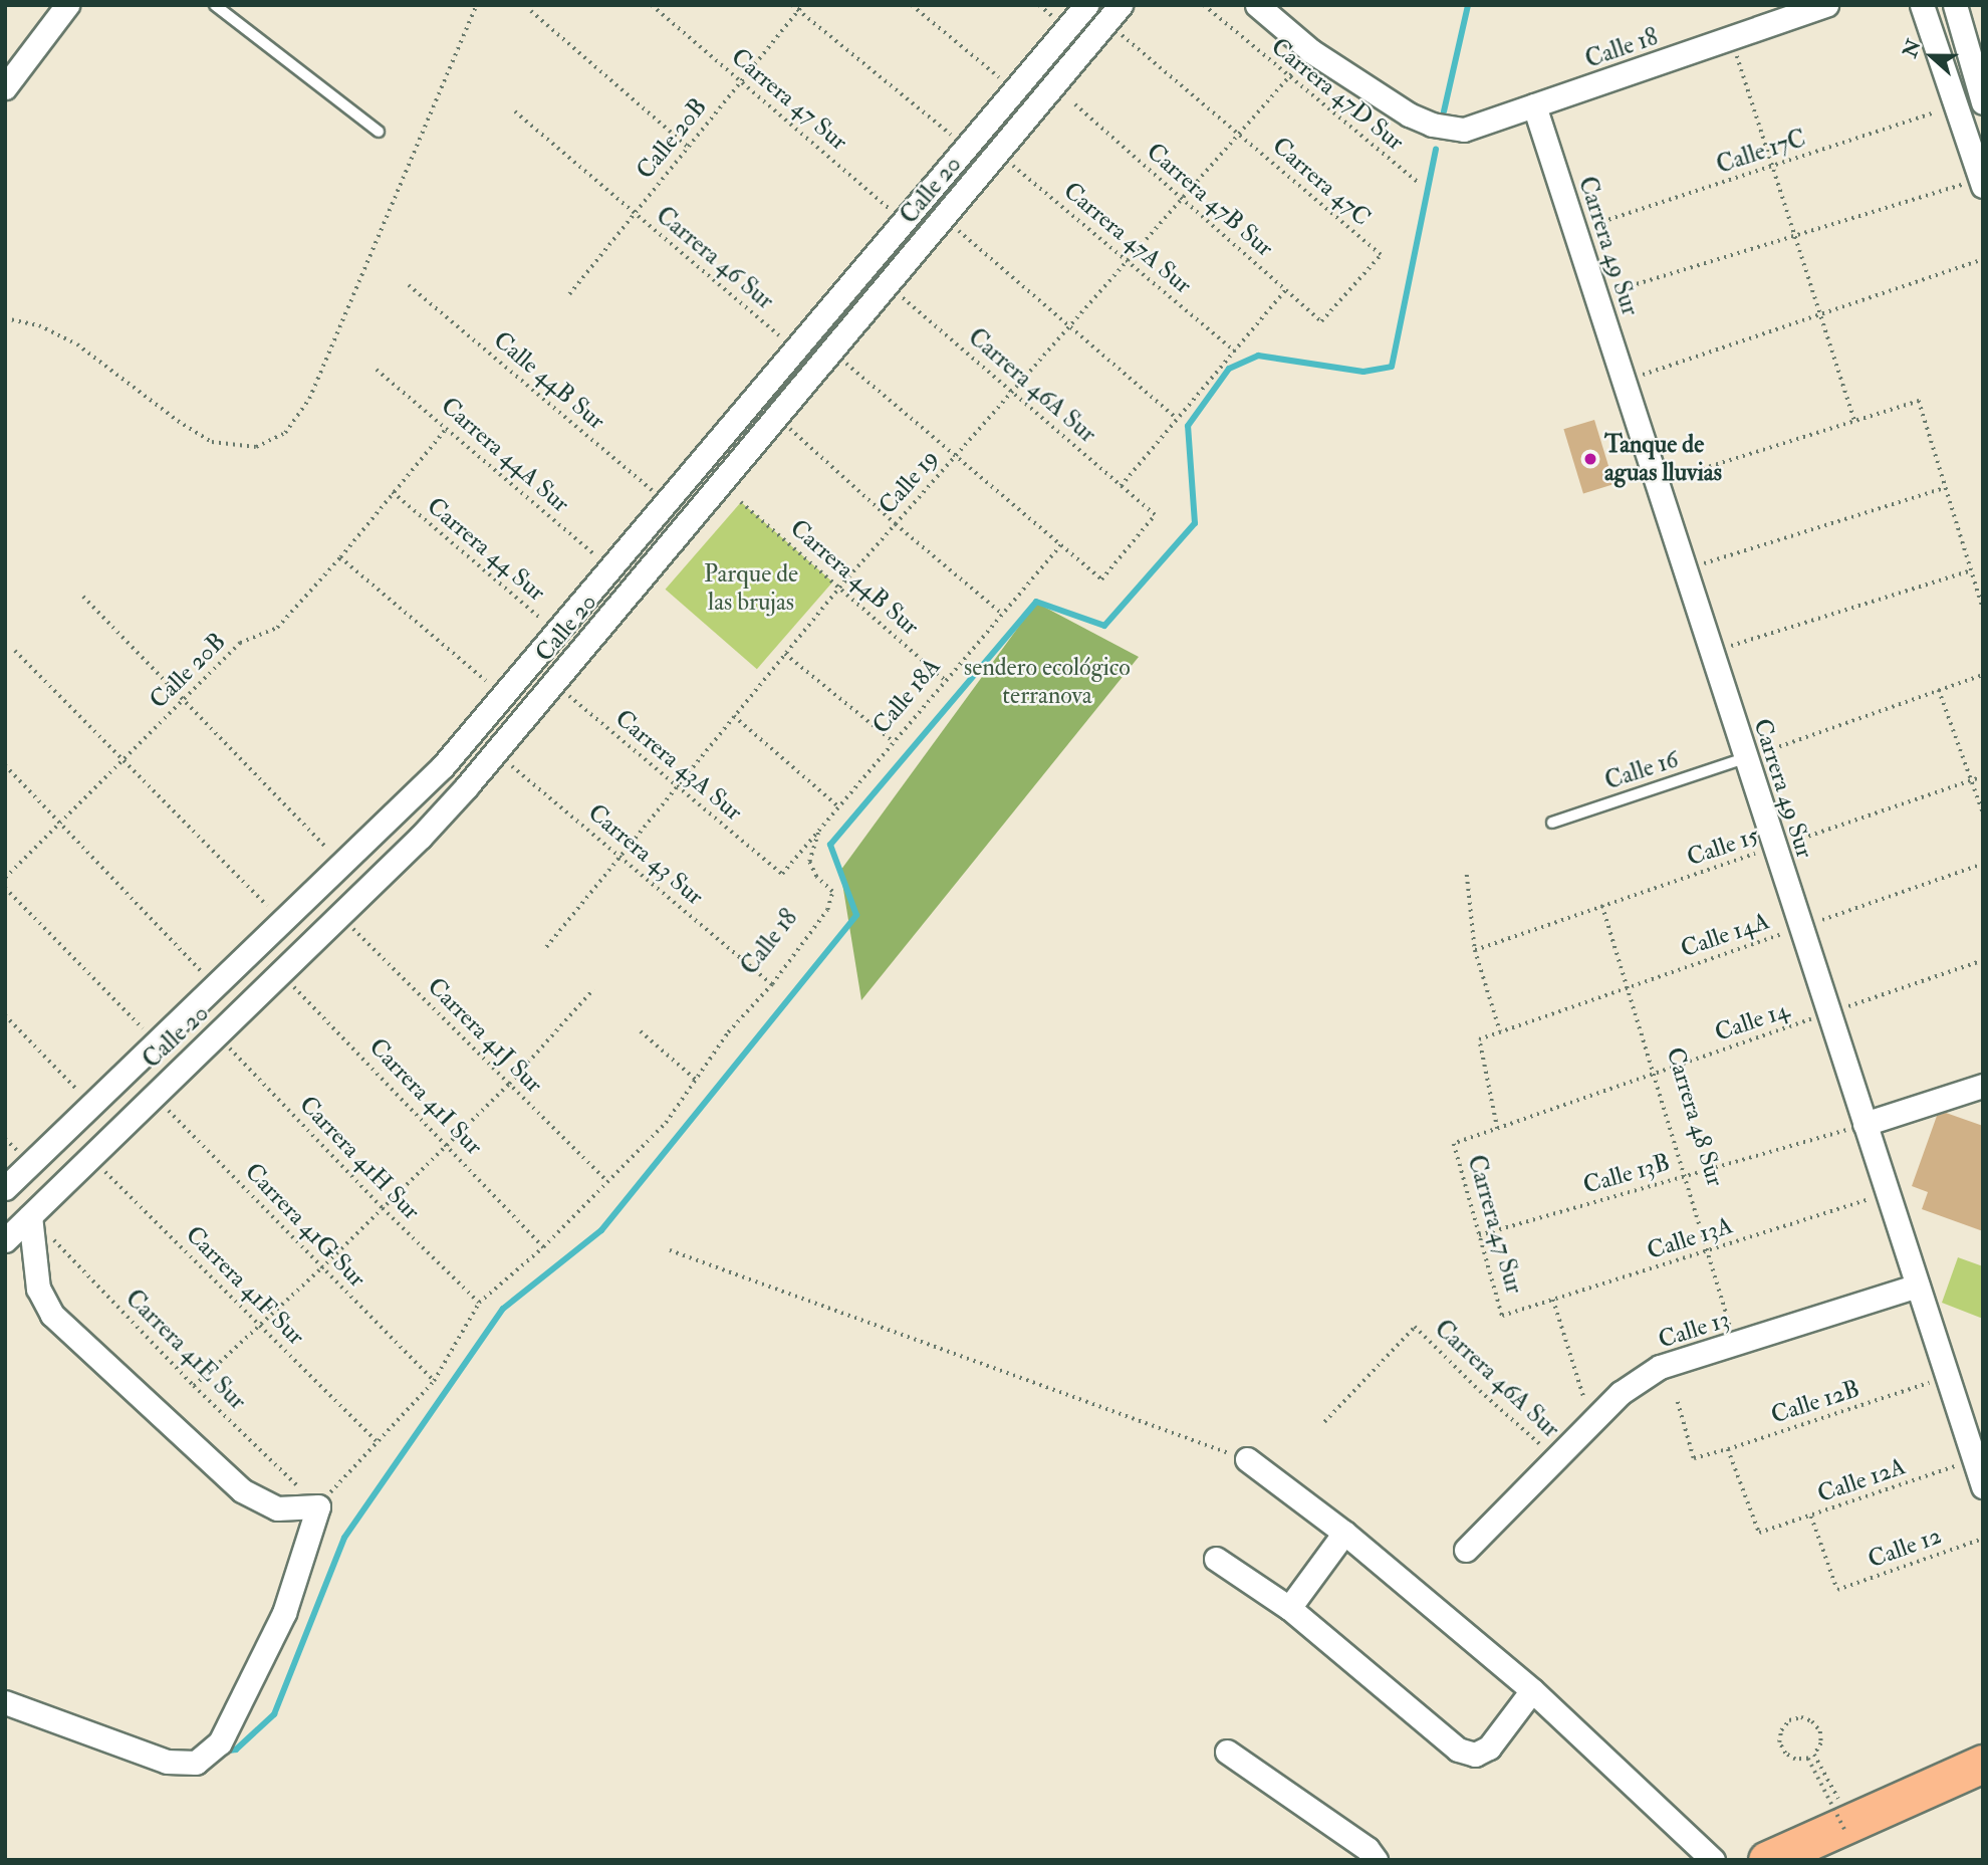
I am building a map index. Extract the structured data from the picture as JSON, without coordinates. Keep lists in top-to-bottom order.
{
  "streets": {
    "street": [
      "Calle 18",
      "Calle 20",
      "Carrera 49 Sur",
      "Calle 13"
    ],
    "lane": ["Calle 16"],
    "path": [
      "Carrera 47D Sur",
      "Carrera 47 Sur",
      "Calle 20B",
      "Calle 17C",
      "Carrera 47C",
      "Carrera 47B Sur",
      "Carrera 47A Sur",
      "Carrera 46 Sur",
      "Calle 44B Sur",
      "Carrera 46A Sur",
      "Carrera 44A Sur",
      "Calle 19",
      "Carrera 44 Sur",
      "Carrera 44B Sur",
      "Calle 18A",
      "Carrera 43A Sur",
      "Calle 15",
      "Carrera 43 Sur",
      "Calle 14A",
      "Calle 14",
      "Carrera 41J Sur",
      "Carrera 41I Sur",
      "Carrera 48 Sur",
      "Carrera 41H Sur",
      "Calle 13B",
      "Carrera 41G Sur",
      "Calle 13A",
      "Carrera 41F Sur",
      "Carrera 41E Sur",
      "Calle 12B",
      "Calle 12A",
      "Calle 12"
    ]
  },
  "crossings": [
    ["Calle 18", "Carrera 49 Sur"],
    ["Calle 18", "Calle 19"],
    ["Calle 18", "Calle 18A"],
    ["Calle 18", "Carrera 43 Sur"],
    ["Calle 18", "Carrera 41J Sur"],
    ["Calle 18", "Carrera 41I Sur"],
    ["Calle 18", "Carrera 41H Sur"],
    ["Calle 18", "Carrera 41G Sur"],
    ["Calle 18", "Carrera 41F Sur"],
    ["Calle 18", "Carrera 41E Sur"],
    ["Carrera 47D Sur", "Calle 19"],
    ["Carrera 47 Sur", "Calle 20B"],
    ["Carrera 47 Sur", "Calle 20"],
    ["Carrera 47 Sur", "Calle 14"],
    ["Carrera 47 Sur", "Calle 13B"],
    ["Carrera 47 Sur", "Calle 13A"],
    ["Calle 20B", "Carrera 46 Sur"],
    ["Calle 20B", "Carrera 44A Sur"],
    ["Calle 20B", "Carrera 44 Sur"],
    ["Calle 17C", "Carrera 49 Sur"],
    ["Carrera 47C", "Calle 20"],
    ["Carrera 47C", "Carrera 47B Sur"],
    ["Carrera 47C", "Calle 19"],
    ["Calle 20", "Carrera 47A Sur"],
    ["Calle 20", "Carrera 46 Sur"],
    ["Calle 20", "Calle 44B Sur"],
    ["Calle 20", "Carrera 46A Sur"],
    ["Calle 20", "Carrera 44A Sur"],
    ["Calle 20", "Carrera 44 Sur"],
    ["Calle 20", "Carrera 43A Sur"],
    ["Calle 20", "Carrera 43 Sur"],
    ["Calle 20", "Carrera 41J Sur"],
    ["Calle 20", "Carrera 41I Sur"],
    ["Calle 20", "Carrera 41H Sur"],
    ["Calle 20", "Carrera 41G Sur"],
    ["Calle 20", "Carrera 41F Sur"],
    ["Calle 20", "Carrera 41E Sur"],
    ["Carrera 47B Sur", "Calle 19"],
    ["Carrera 47A Sur", "Calle 19"],
    ["Carrera 49 Sur", "Calle 16"],
    ["Carrera 49 Sur", "Calle 15"],
    ["Carrera 49 Sur", "Calle 14A"],
    ["Carrera 49 Sur", "Calle 14"],
    ["Carrera 49 Sur", "Calle 13B"],
    ["Carrera 49 Sur", "Calle 13A"],
    ["Carrera 49 Sur", "Calle 13"],
    ["Carrera 49 Sur", "Calle 12B"],
    ["Carrera 49 Sur", "Calle 12A"],
    ["Carrera 46A Sur", "Calle 19"],
    ["Carrera 46A Sur", "Calle 18A"],
    ["Carrera 46A Sur", "Calle 13"],
    ["Calle 19", "Carrera 44B Sur"],
    ["Calle 19", "Carrera 43A Sur"],
    ["Calle 19", "Carrera 43 Sur"],
    ["Carrera 44B Sur", "Calle 18A"],
    ["Calle 18A", "Carrera 43A Sur"],
    ["Calle 15", "Carrera 48 Sur"],
    ["Calle 14A", "Calle 14"],
    ["Calle 14A", "Carrera 48 Sur"],
    ["Calle 14", "Carrera 48 Sur"],
    ["Carrera 48 Sur", "Calle 13B"],
    ["Carrera 48 Sur", "Calle 13A"],
    ["Carrera 48 Sur", "Calle 13"],
    ["Calle 12B", "Calle 12A"],
    ["Calle 12A", "Calle 12"]
  ],
  "parks": ["Parque de las brujas", "sendero ecológico terranova"],
  "places": ["Tanque de aguas lluvias"],
  "north": "left"
}
